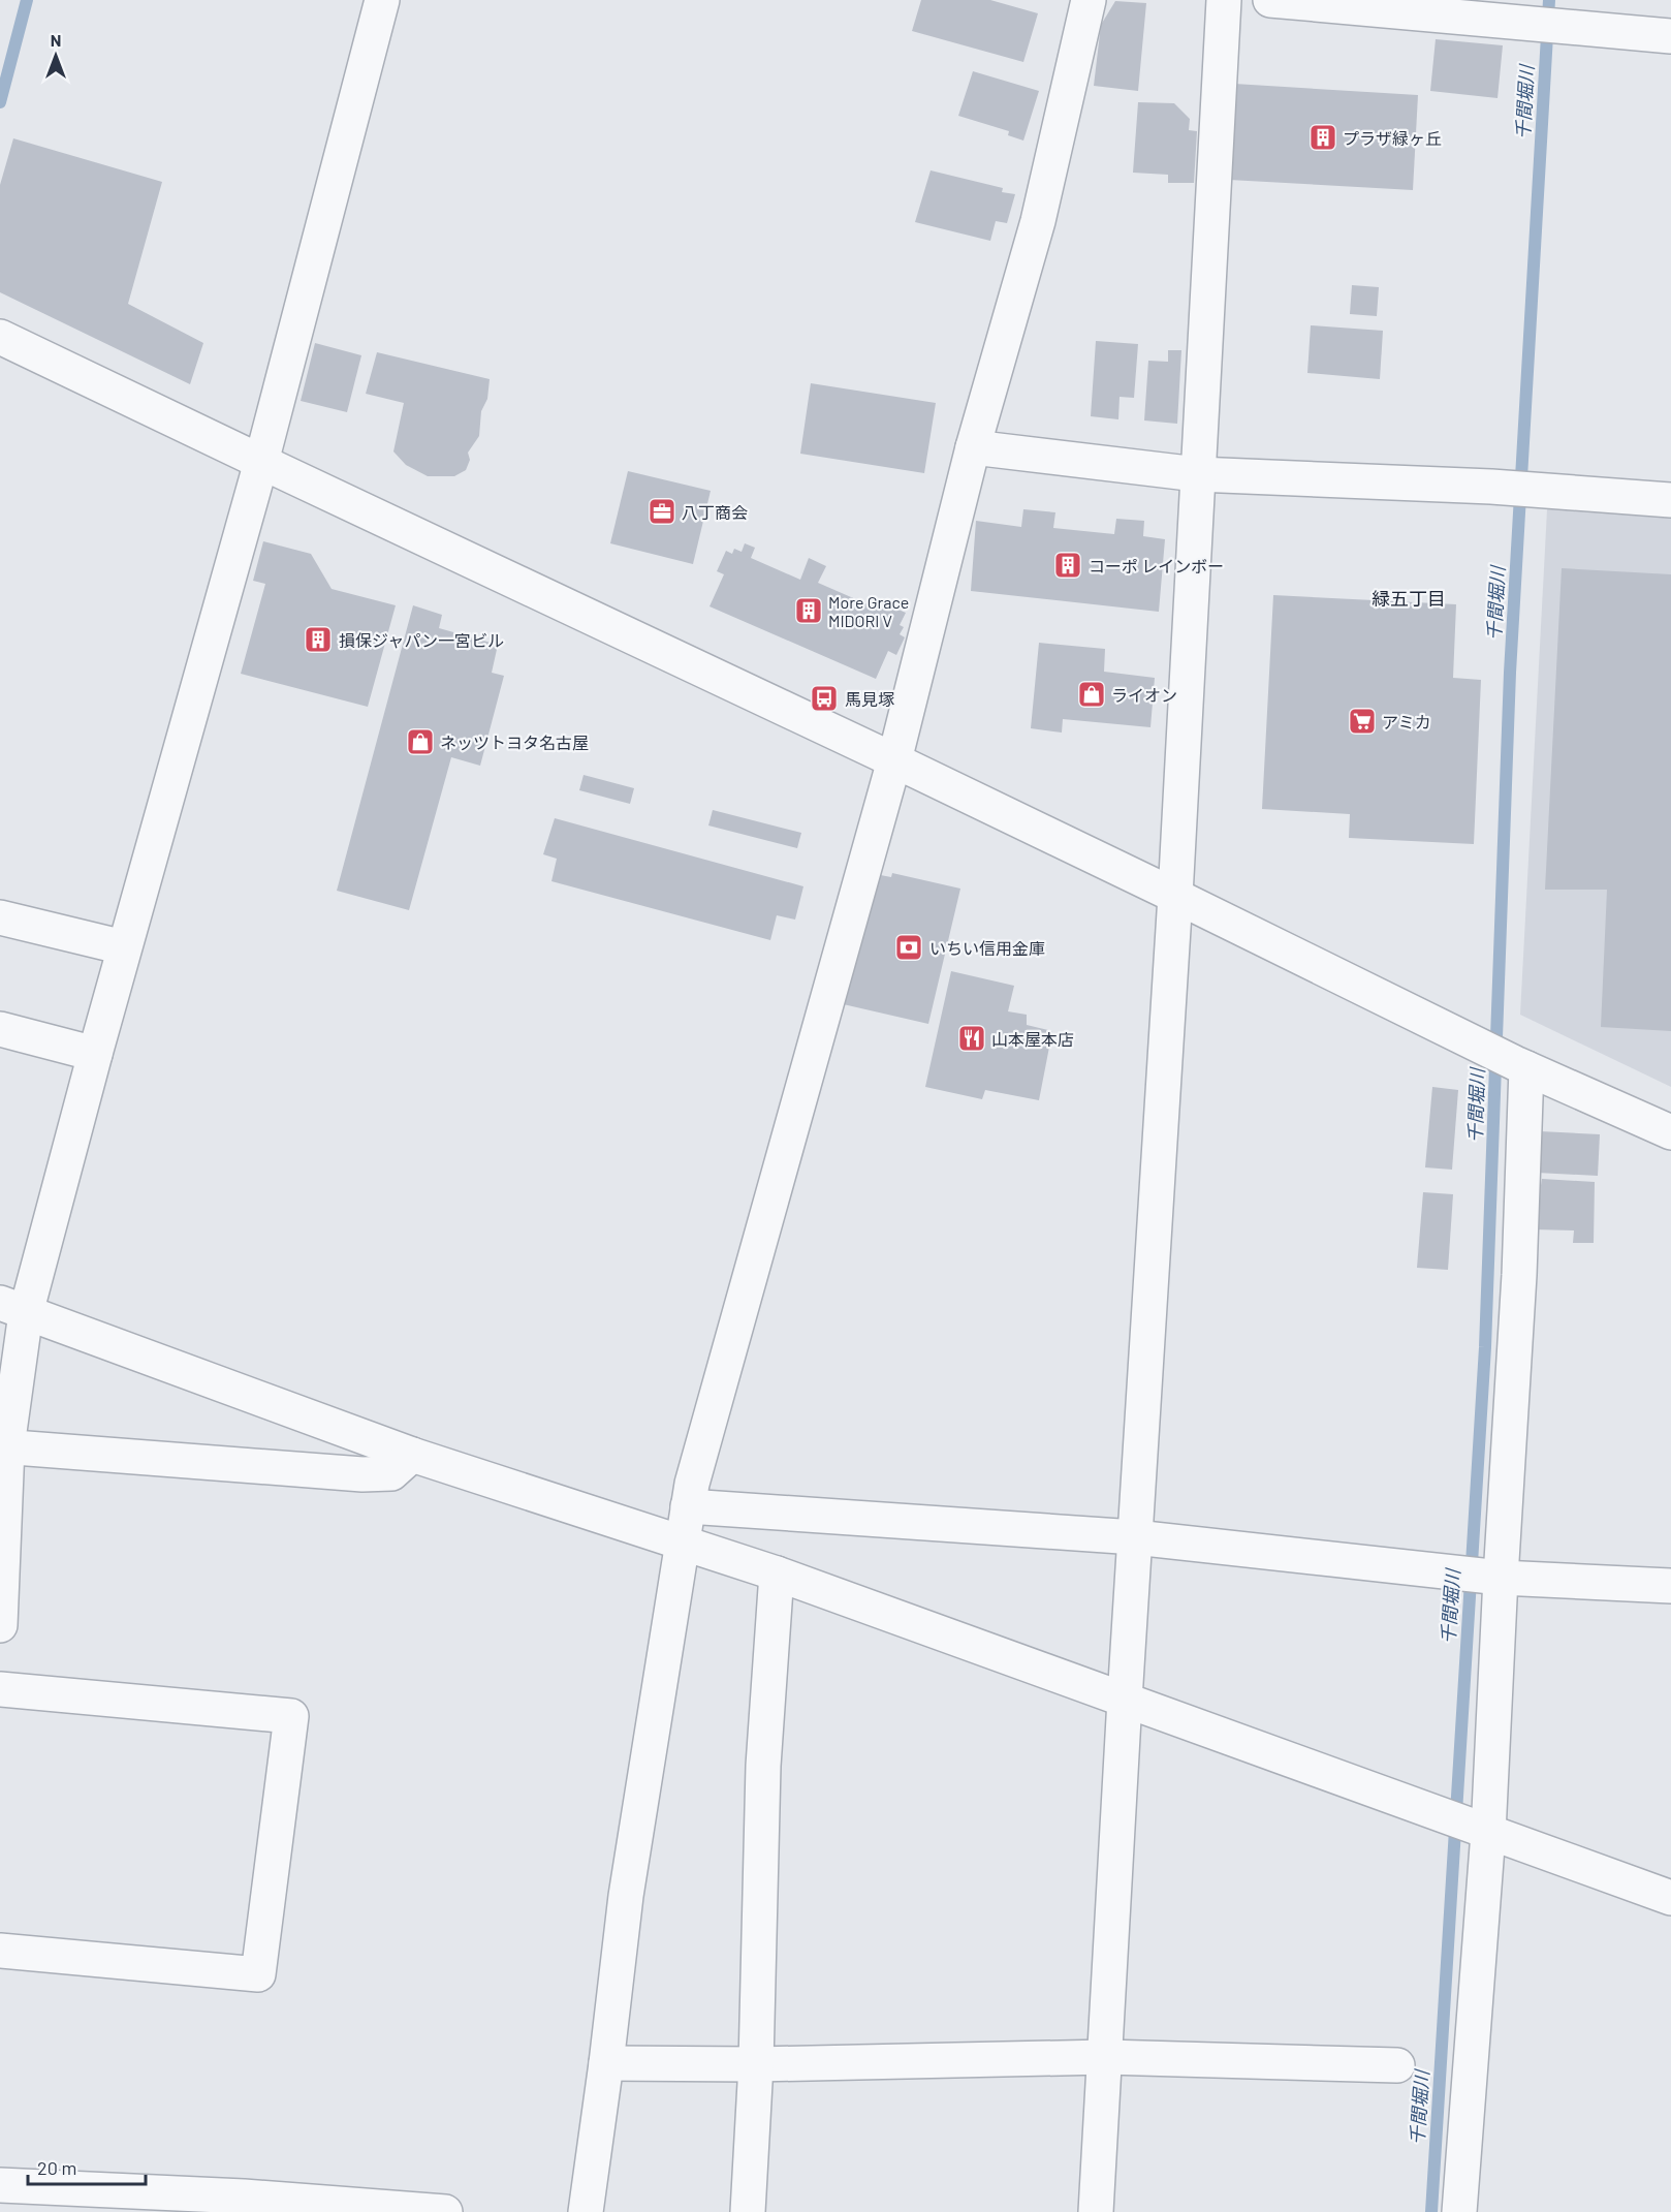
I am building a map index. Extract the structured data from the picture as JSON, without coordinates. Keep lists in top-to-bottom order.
{
  "districts": ["緑五丁目"],
  "water": ["千間堀川"],
  "places": {
    "building": [
      "プラザ緑ヶ丘",
      "コーポ レインボー",
      "More Grace MIDORI V",
      "損保ジャパン一宮ビル"
    ],
    "office": ["八丁商会"],
    "shop": ["ライオン", "ネッツトヨタ名古屋"],
    "bus stop": ["馬見塚"],
    "supermarket": ["アミカ"],
    "bank": ["いちい信用金庫"],
    "restaurant": ["山本屋本店"]
  },
  "scale_bar": "20 m",
  "north": "top"
}
